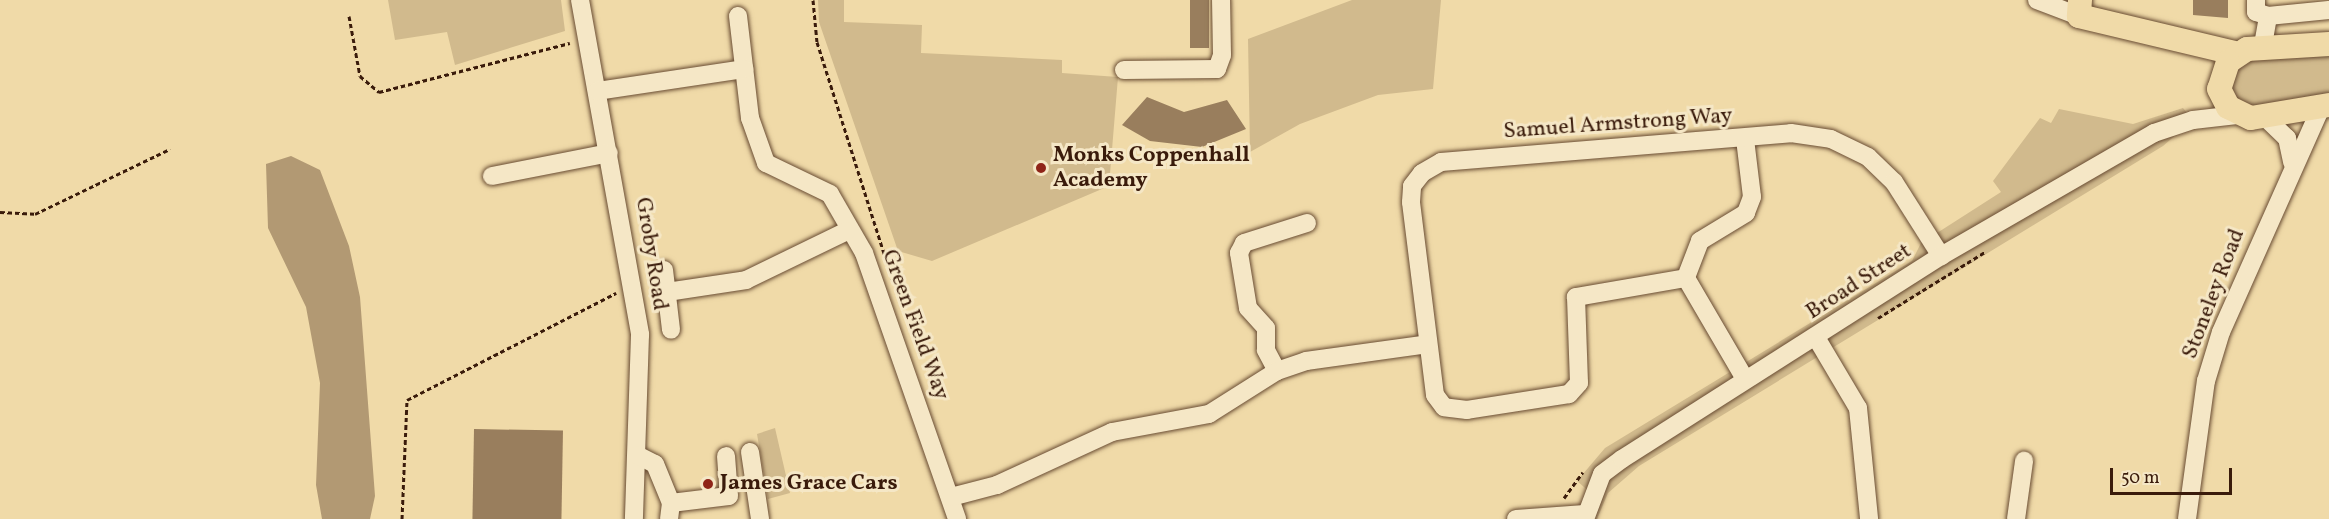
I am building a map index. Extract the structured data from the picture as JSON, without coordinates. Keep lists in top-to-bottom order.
{
  "streets": {
    "street": [
      "Samuel Armstrong Way",
      "Groby Road",
      "Broad Street",
      "Stoneley Road",
      "Green Field Way"
    ]
  },
  "crossings": [
    ["Samuel Armstrong Way", "Broad Street"]
  ],
  "places": ["Monks Coppenhall Academy", "James Grace Cars"],
  "scale_bar": "50 m"
}
